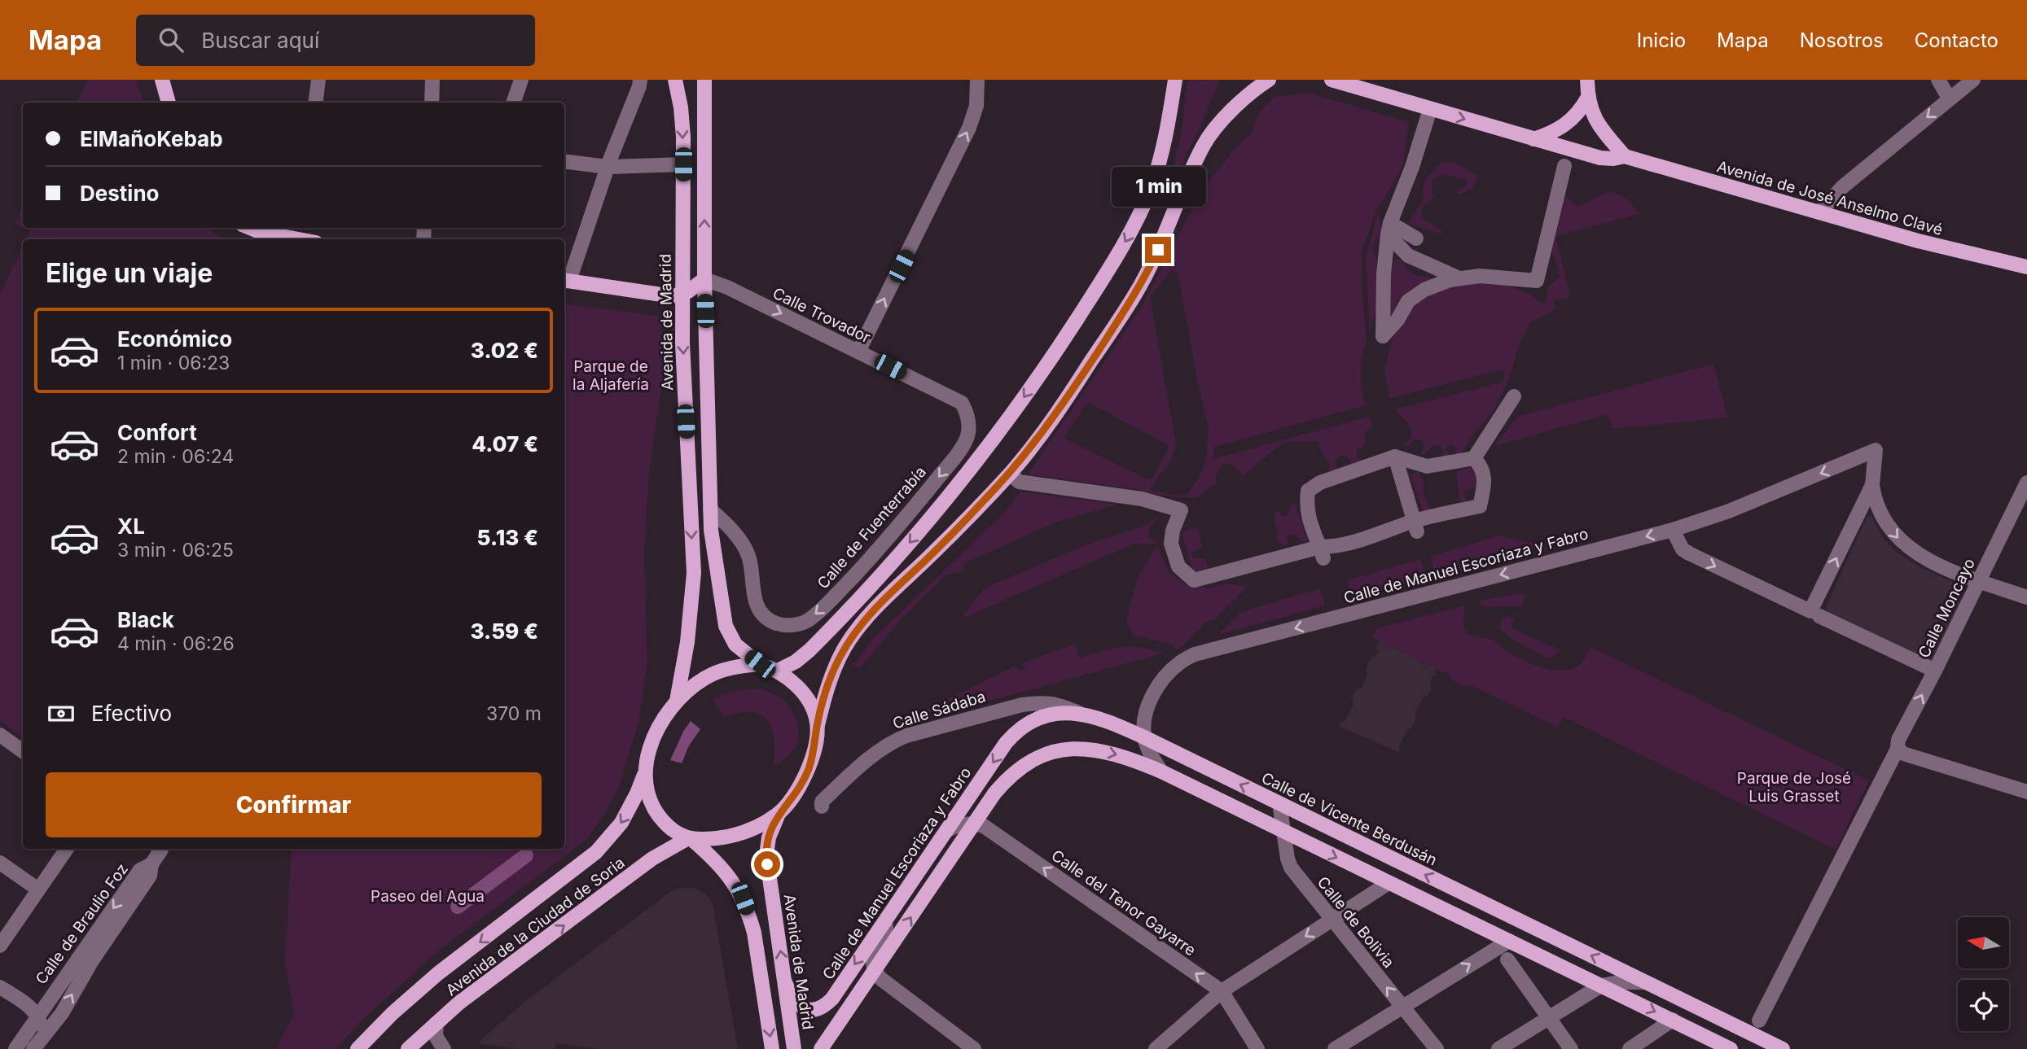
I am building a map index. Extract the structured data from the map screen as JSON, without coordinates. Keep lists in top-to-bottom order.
{
  "streets": {
    "main road": [
      "Avenida de José Anselmo Clavé",
      "Avenida de Madrid",
      "Calle de Manuel Escoriaza y Fabro",
      "Calle de Vicente Berdusán",
      "Avenida de la Ciudad de Soria"
    ],
    "street": [
      "Calle Trovador",
      "Calle de Fuenterrabía",
      "Calle Moncayo",
      "Calle Sádaba",
      "Calle del Tenor Gayarre",
      "Calle de Bolivia",
      "Calle de Braulio Foz"
    ]
  },
  "crossings": [
    ["Calle Trovador", "Calle de Fuenterrabía"],
    ["Avenida de Madrid", "Calle de Manuel Escoriaza y Fabro"],
    ["Avenida de Madrid", "Avenida de la Ciudad de Soria"],
    ["Calle de Manuel Escoriaza y Fabro", "Calle de Vicente Berdusán"],
    ["Calle Sádaba", "Calle de Vicente Berdusán"],
    ["Calle de Vicente Berdusán", "Calle de Bolivia"]
  ],
  "one_way": [
    "Calle Trovador",
    "Calle de Manuel Escoriaza y Fabro",
    "Calle del Tenor Gayarre",
    "Calle de Bolivia"
  ],
  "parks": ["Parque de la Aljafería", "Parque de José Luis Grasset", "Paseo del Agua"],
  "north": "left",
  "page": {
    "header": "Mapa",
    "search": "Buscar aquí",
    "nav": [
      "Inicio",
      "Mapa",
      "Nosotros",
      "Contacto"
    ],
    "banner": ["ElMañoKebab", "Destino"],
    "bubble": "1 min",
    "heading": "Elige un viaje",
    "list": [
      {
        "name": "Económico",
        "note": "1 min · 06:23",
        "value": "3.02 €"
      },
      {
        "name": "Confort",
        "note": "2 min · 06:24",
        "value": "4.07 €"
      },
      {
        "name": "XL",
        "note": "3 min · 06:25",
        "value": "5.13 €"
      },
      {
        "name": "Black",
        "note": "4 min · 06:26",
        "value": "3.59 €"
      }
    ],
    "pay": ["Efectivo", "370 m"],
    "buttons": "Confirmar"
  }
}
